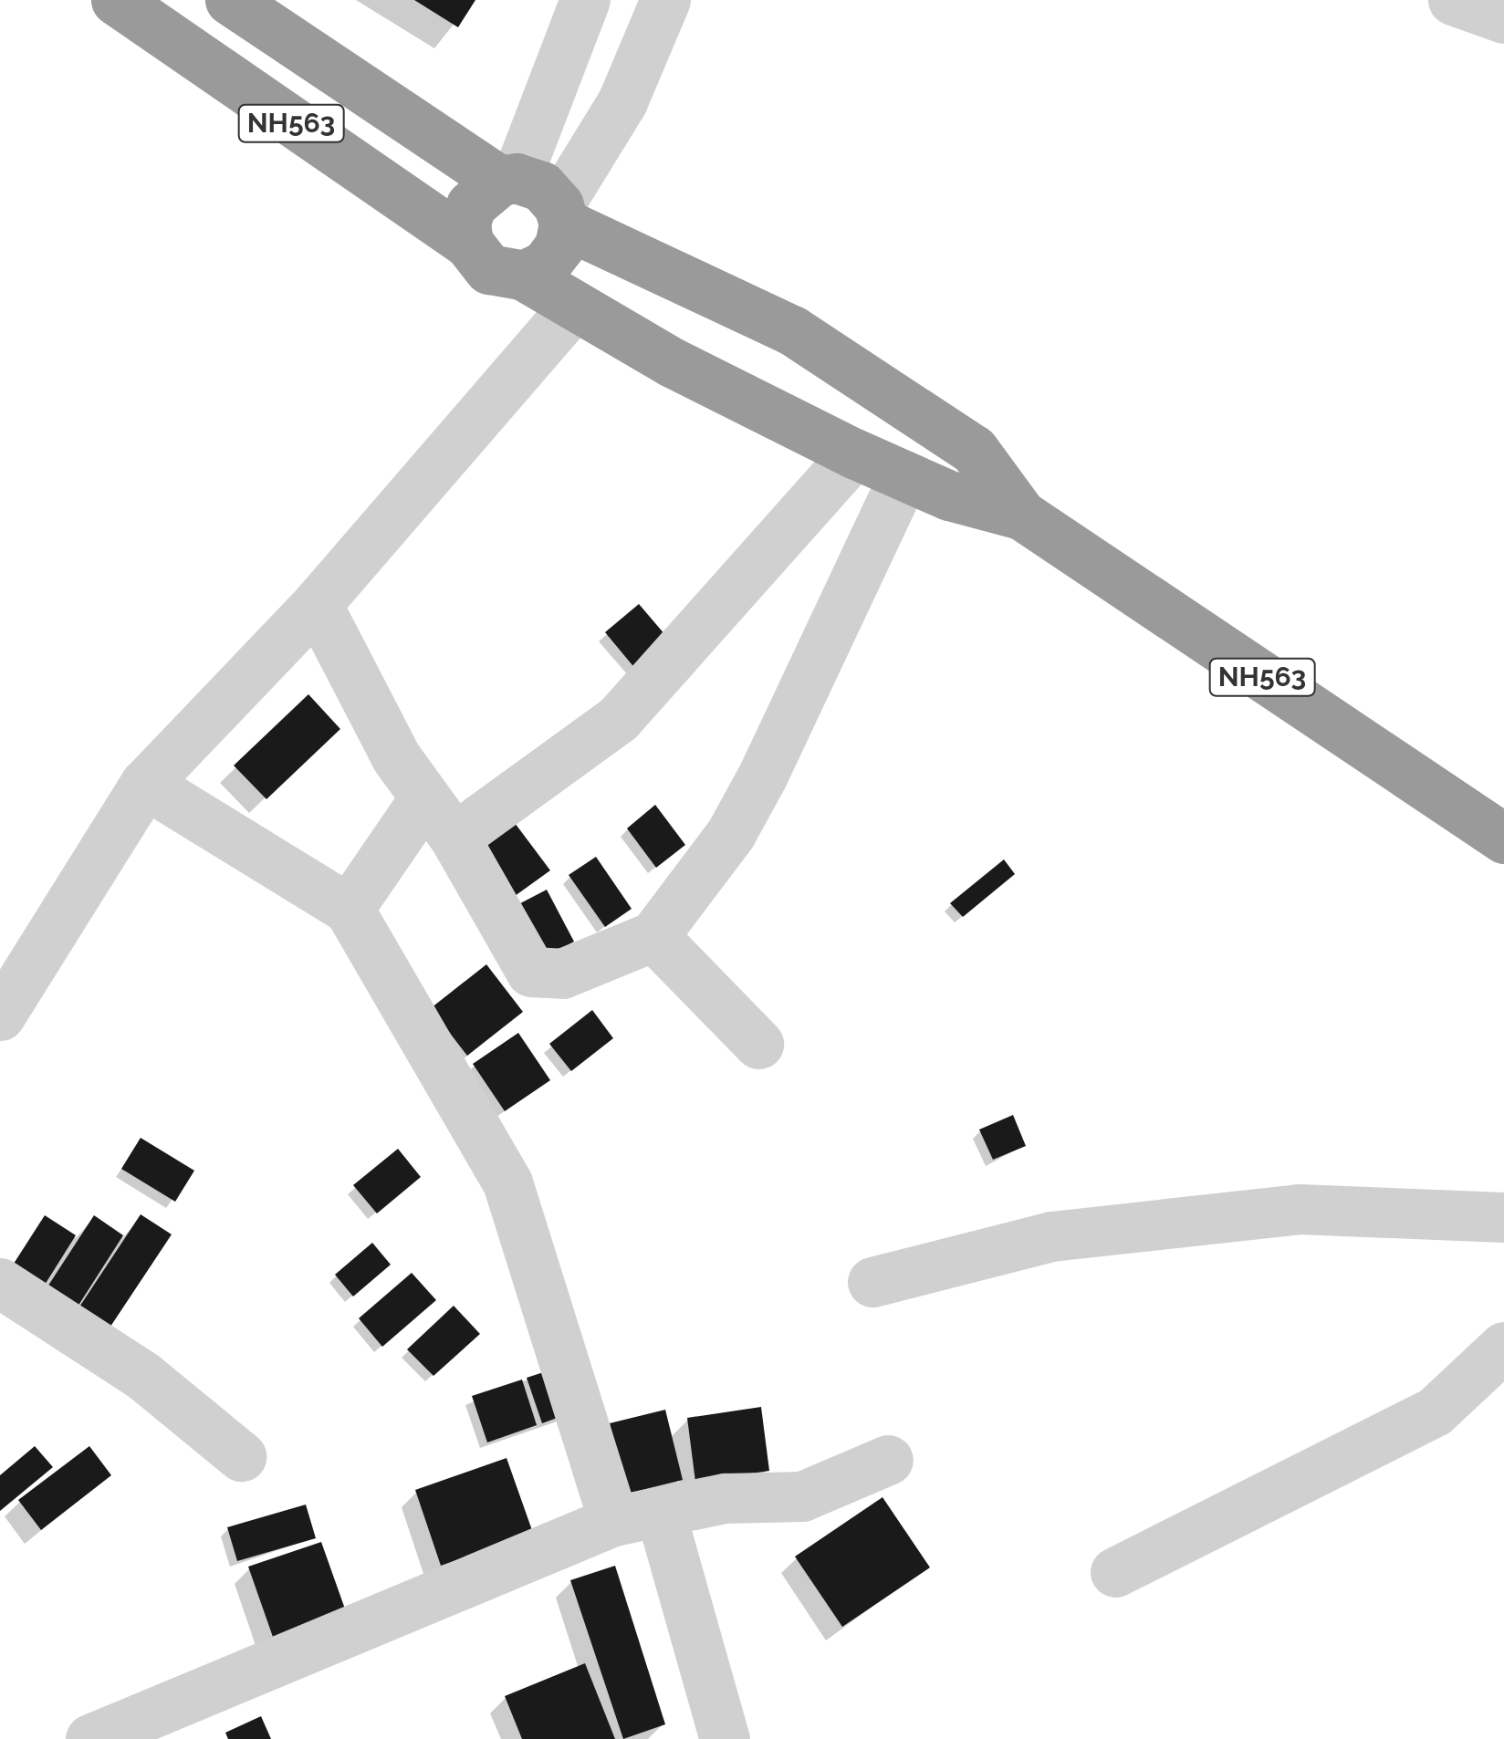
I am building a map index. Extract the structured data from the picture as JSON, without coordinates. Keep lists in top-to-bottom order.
{
  "streets": {
    "highway": ["NH563"]
  }
}
